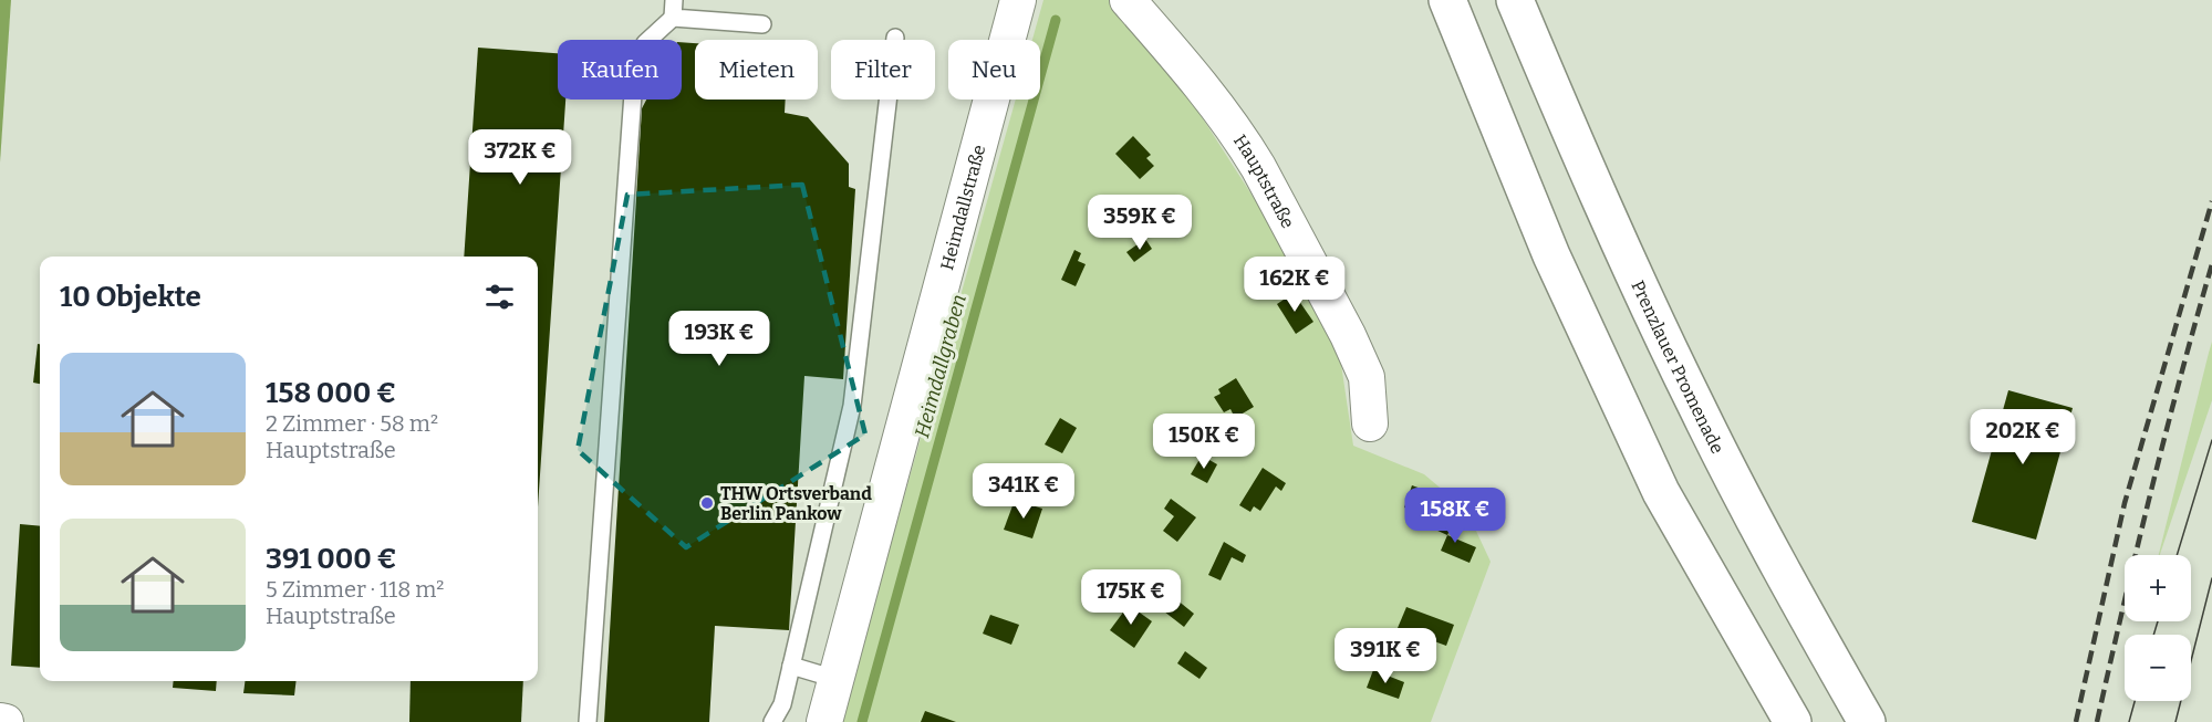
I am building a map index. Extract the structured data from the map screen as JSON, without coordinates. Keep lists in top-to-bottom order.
{
  "streets": {
    "main road": ["Prenzlauer Promenade"],
    "street": ["Hauptstraße", "Heimdallstraße"]
  },
  "water": ["Heimdallgraben"],
  "places": ["THW Ortsverband Berlin Pankow"],
  "page": {
    "chip": [
      "Kaufen",
      "Mieten",
      "Filter",
      "Neu"
    ],
    "price": [
      "372K €",
      "359K €",
      "162K €",
      "193K €",
      "202K €",
      "150K €",
      "341K €",
      "158K €",
      "175K €",
      "391K €"
    ],
    "heading": "10 Objekte",
    "list": [
      {
        "name": "158 000 €",
        "note": "2 Zimmer · 58 m² · Hauptstraße"
      },
      {
        "name": "391 000 €",
        "note": "5 Zimmer · 118 m² · Hauptstraße"
      }
    ],
    "map_buttons": ["+", "−"]
  }
}
